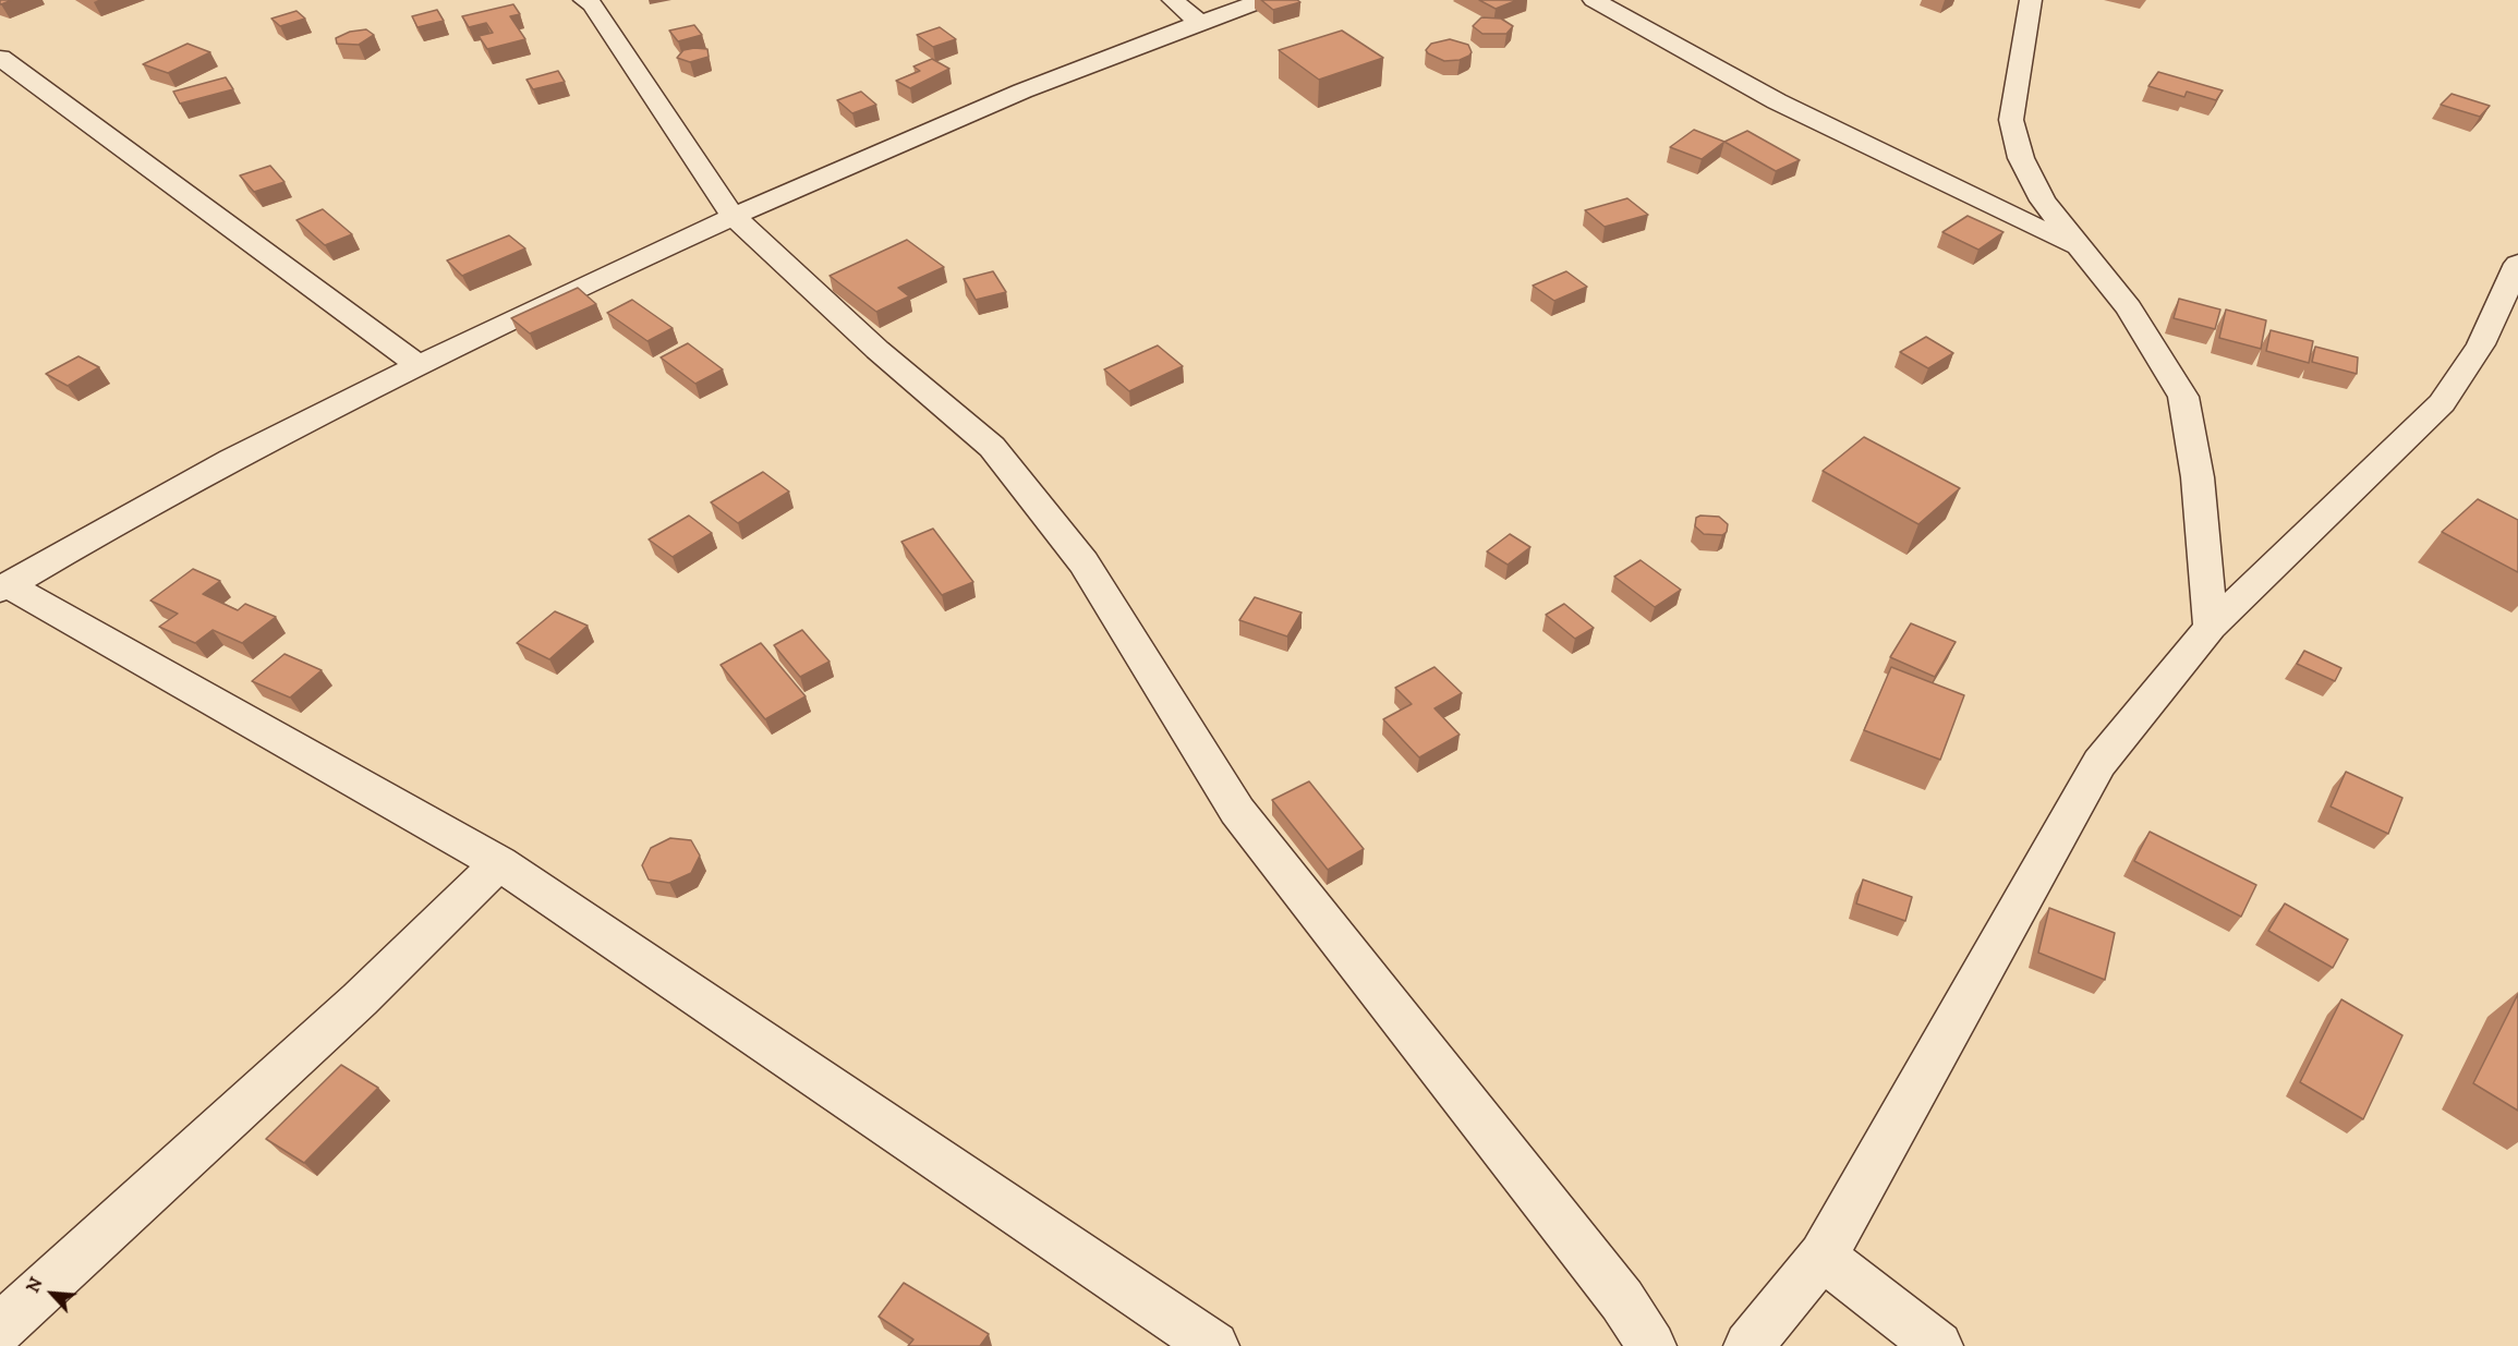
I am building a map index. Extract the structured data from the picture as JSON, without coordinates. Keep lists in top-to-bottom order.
{
  "north": "top left"
}
